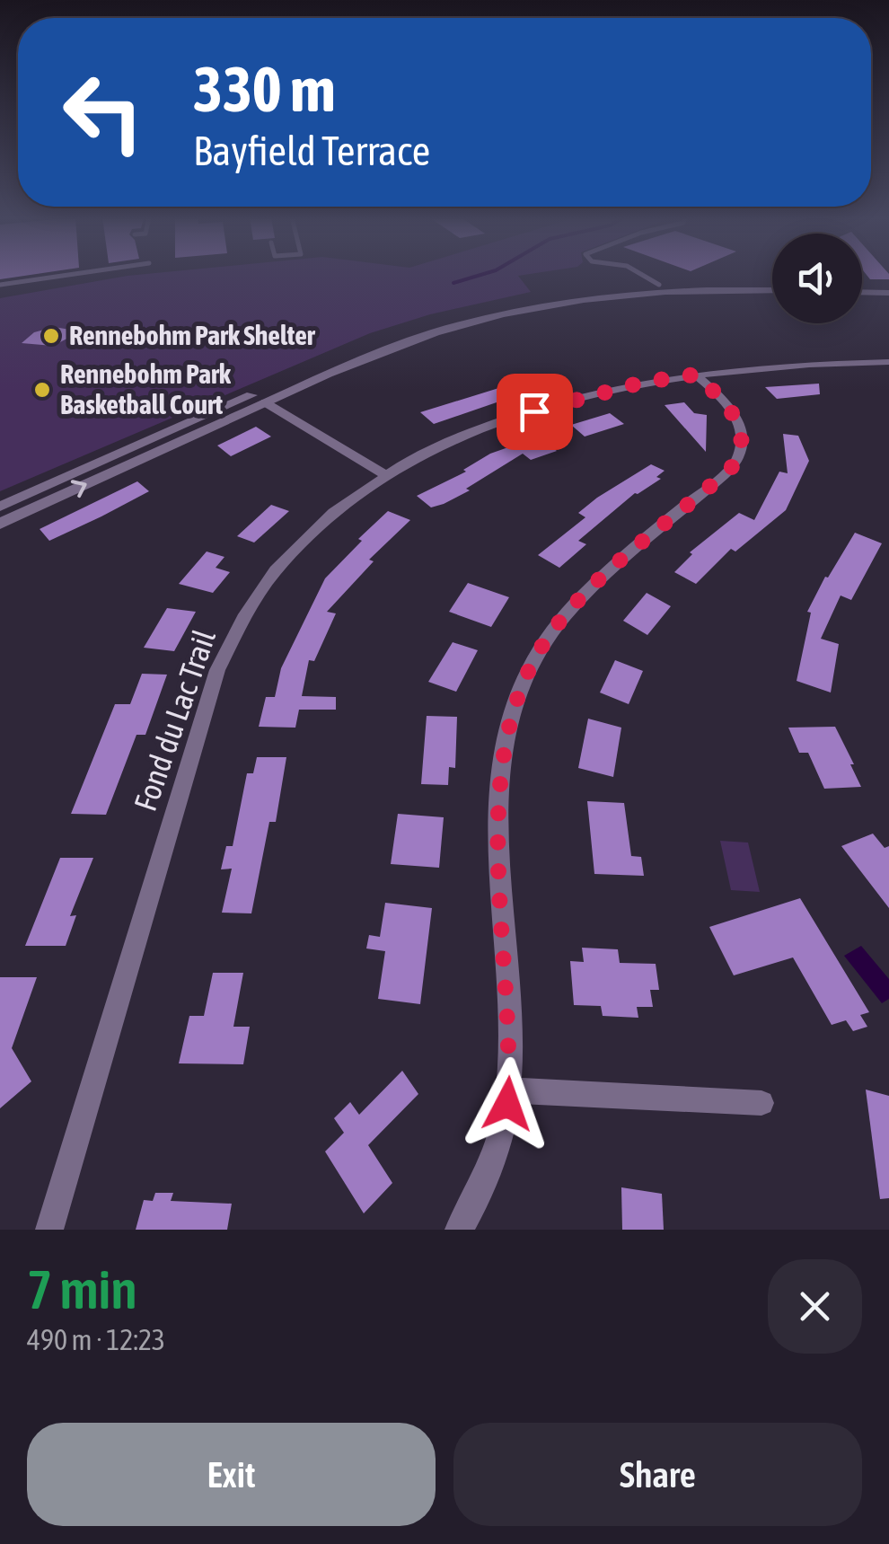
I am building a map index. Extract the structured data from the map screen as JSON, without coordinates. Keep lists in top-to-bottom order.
{
  "streets": {
    "street": ["Fond du Lac Trail"]
  },
  "places": ["Rennebohm Park Shelter", "Rennebohm Park Basketball Court"],
  "page": {
    "turn": ["330 m", "Bayfield Terrace"],
    "heading": ["7 min", "490 m · 12:23"],
    "buttons": ["Exit", "Share"]
  }
}
